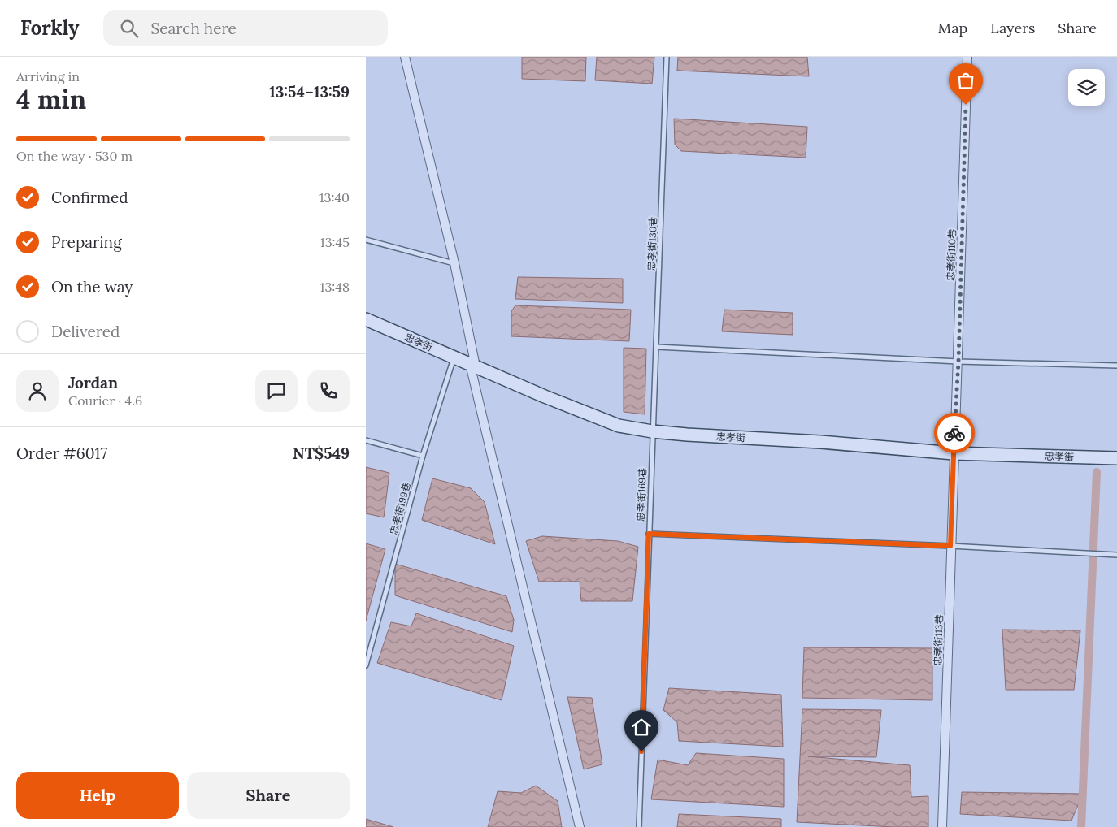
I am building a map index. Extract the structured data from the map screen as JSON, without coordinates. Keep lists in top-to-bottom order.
{
  "streets": {
    "street": ["忠孝街110巷", "忠孝街", "忠孝街113巷"],
    "lane": ["忠孝街130巷", "忠孝街169巷", "忠孝街199巷"]
  },
  "crossings": [
    ["忠孝街130巷", "忠孝街"],
    ["忠孝街130巷", "忠孝街169巷"],
    ["忠孝街110巷", "忠孝街"],
    ["忠孝街110巷", "忠孝街113巷"],
    ["忠孝街", "忠孝街169巷"],
    ["忠孝街", "忠孝街199巷"],
    ["忠孝街", "忠孝街113巷"]
  ],
  "page": {
    "header": "Forkly",
    "search": "Search here",
    "nav": ["Map", "Layers", "Share"],
    "heading": ["4 min", "Arriving in", "13:54–13:59"],
    "panel": [
      "Jordan",
      "Courier · 4.6",
      "Order #6017",
      "NT$549"
    ],
    "bar": "On the way · 530 m",
    "list": [
      ["Confirmed", "13:40"],
      ["Preparing", "13:45"],
      ["On the way", "13:48"],
      "Delivered"
    ],
    "buttons": ["Help", "Share"]
  }
}
